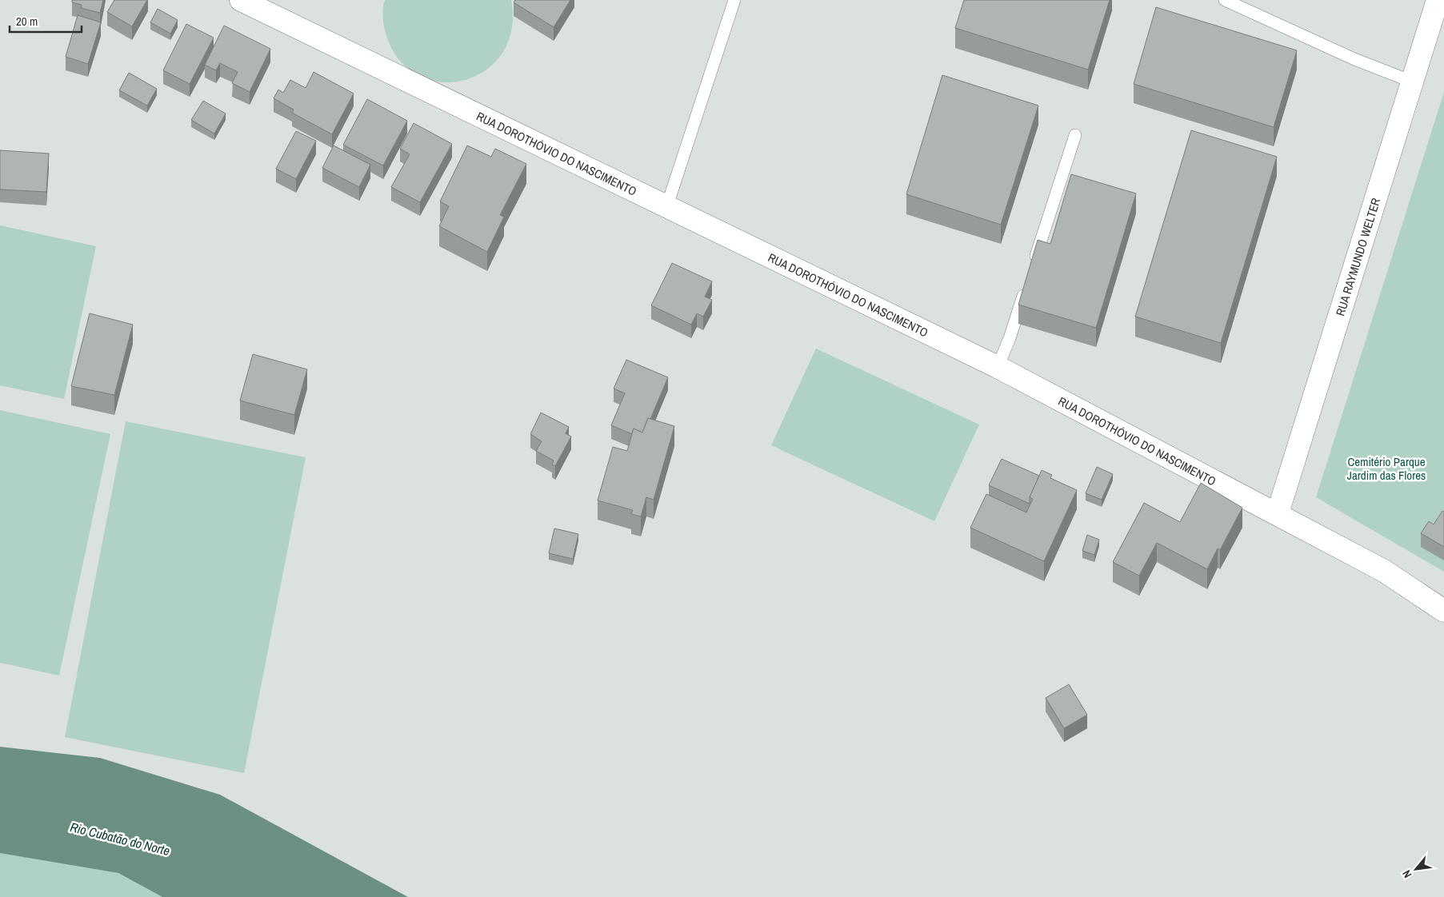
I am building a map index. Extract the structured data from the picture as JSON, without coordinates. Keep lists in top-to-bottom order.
{
  "streets": {
    "street": ["RUA DOROTHÓVIO DO NASCIMENTO", "RUA RAYMUNDO WELTER"]
  },
  "crossings": [
    ["RUA DOROTHÓVIO DO NASCIMENTO", "RUA RAYMUNDO WELTER"]
  ],
  "water": ["Rio Cubatão do Norte"],
  "parks": ["Cemitério Parque Jardim das Flores"],
  "scale_bar": "20 m",
  "north": "bottom left"
}
